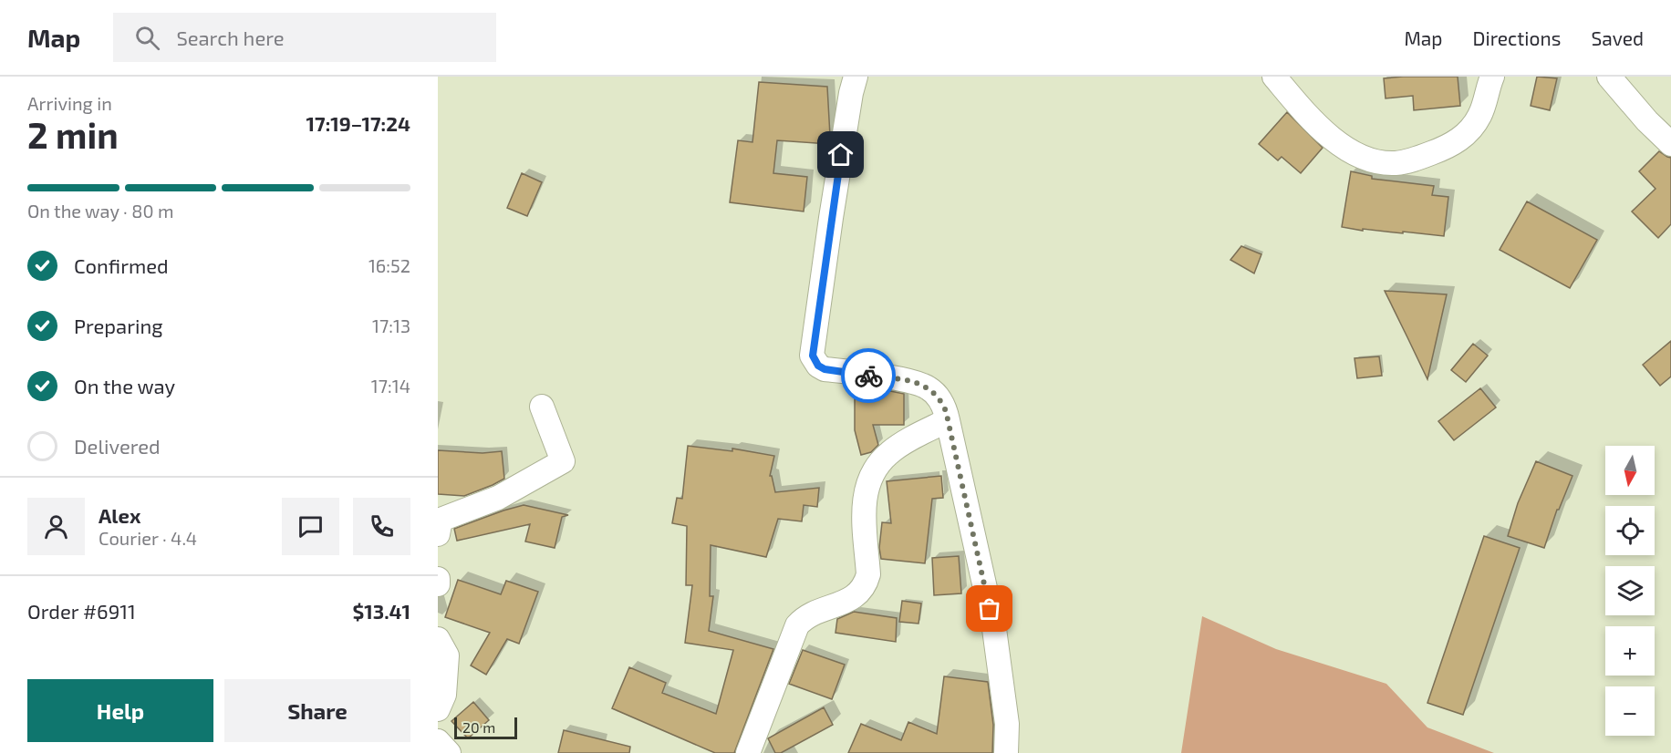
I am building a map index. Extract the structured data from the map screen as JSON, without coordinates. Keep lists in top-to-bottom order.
{
  "scale_bar": "20 m",
  "north": "bottom",
  "page": {
    "header": "Map",
    "search": "Search here",
    "nav": ["Map", "Directions", "Saved"],
    "heading": ["2 min", "Arriving in", "17:19–17:24"],
    "panel": [
      "Alex",
      "Courier · 4.4",
      "Order #6911",
      "$13.41"
    ],
    "bar": "On the way · 80 m",
    "list": [
      ["Confirmed", "16:52"],
      ["Preparing", "17:13"],
      ["On the way", "17:14"],
      "Delivered"
    ],
    "map_buttons": ["+", "−"],
    "buttons": ["Help", "Share"],
    "scale": "20 m"
  }
}
